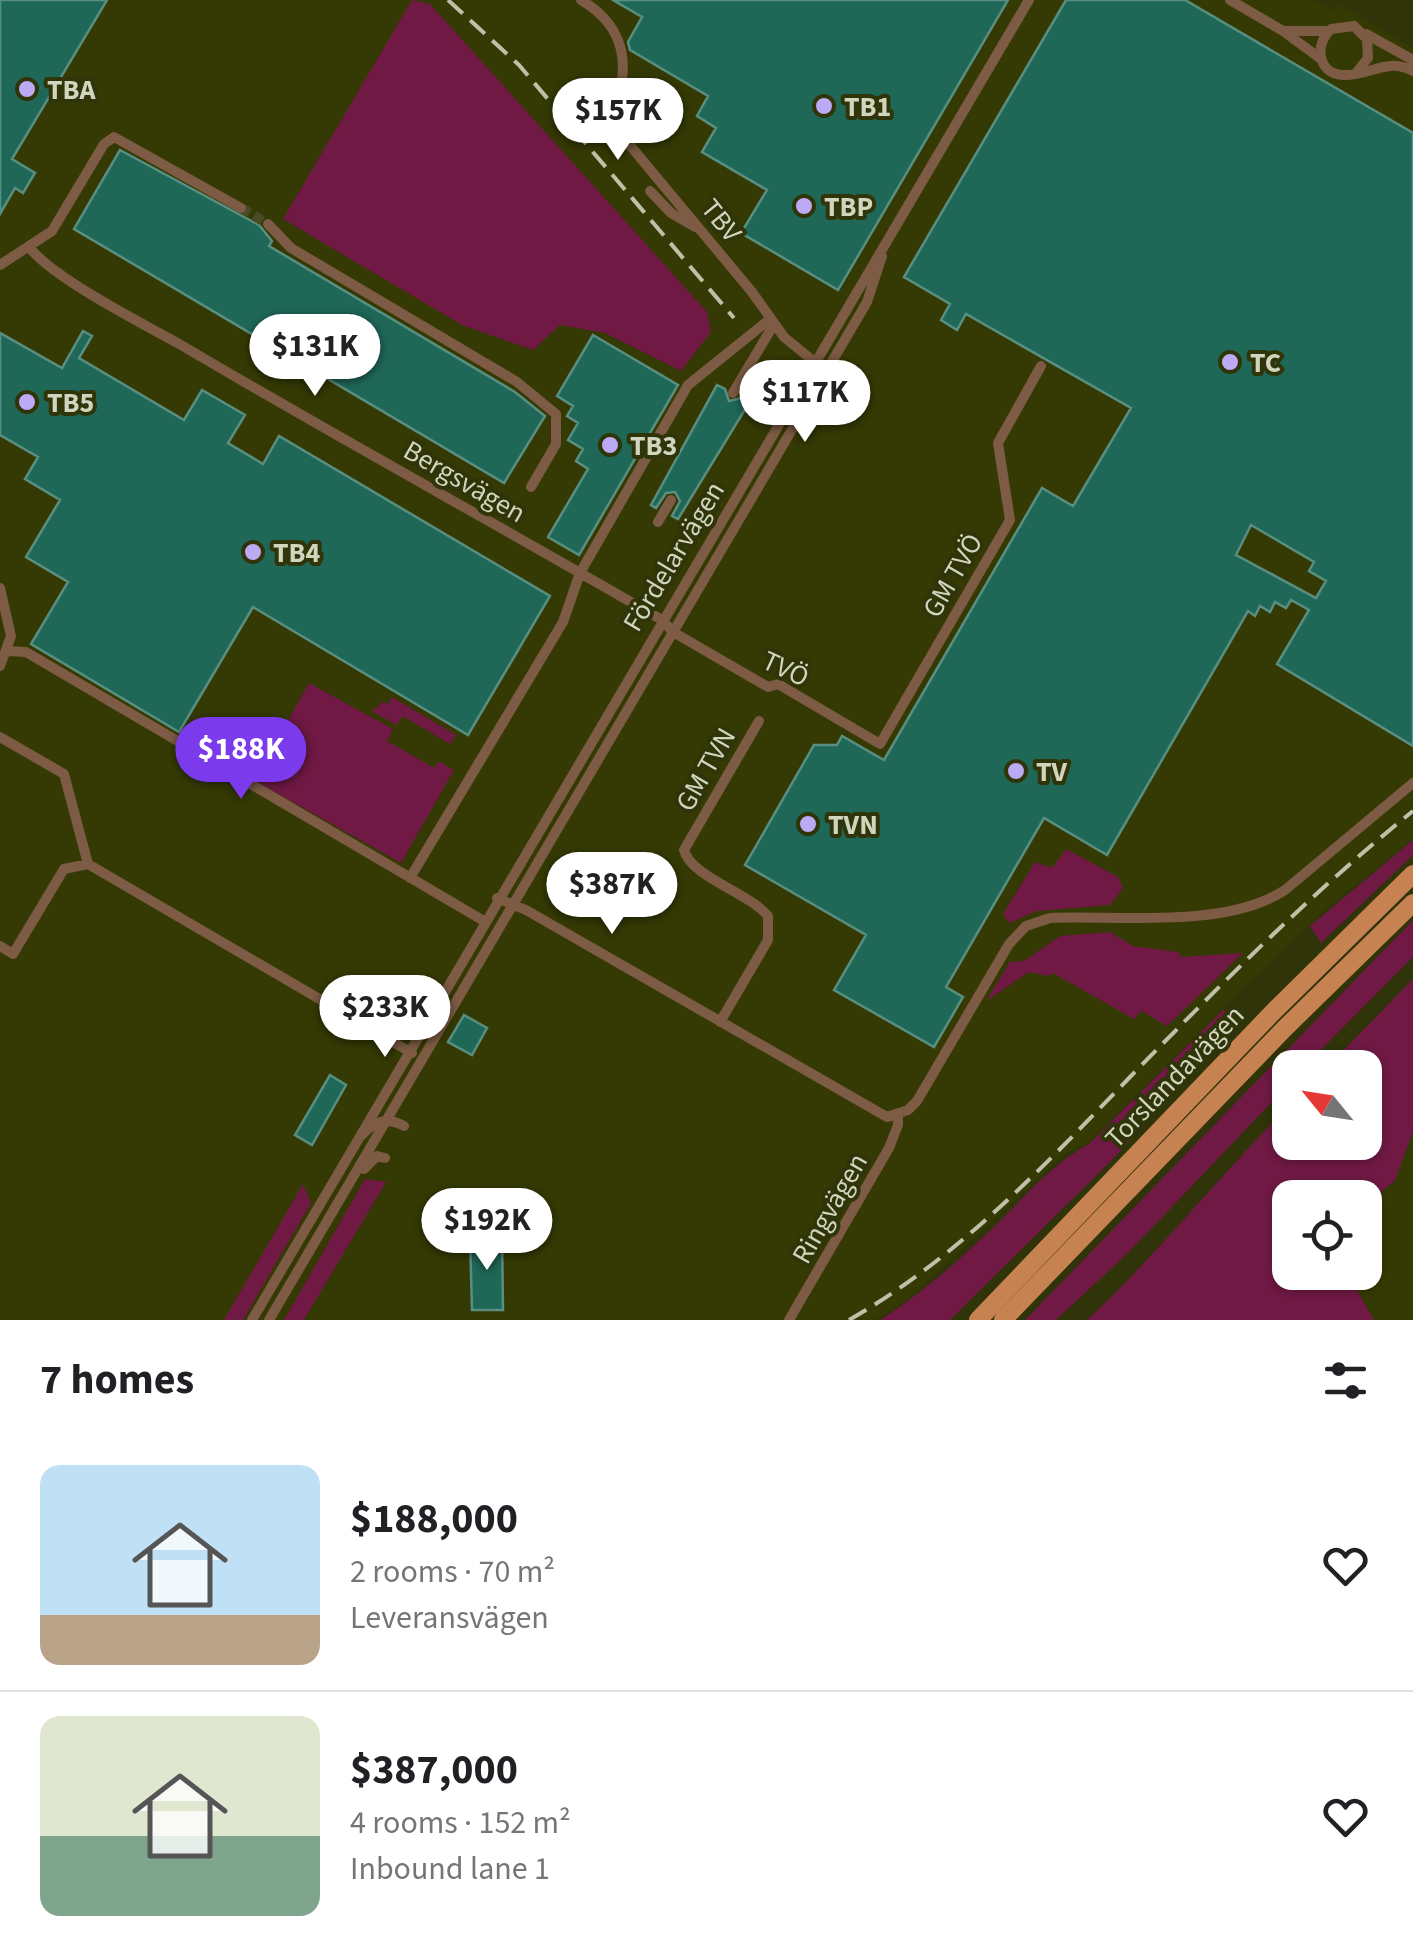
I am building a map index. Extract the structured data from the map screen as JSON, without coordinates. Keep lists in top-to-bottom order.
{
  "streets": {
    "main road": ["Torslandavägen"],
    "street": [
      "TBV",
      "Bergsvägen",
      "Fördelarvägen",
      "GM TVÖ",
      "TVÖ",
      "GM TVN",
      "Ringvägen"
    ]
  },
  "crossings": [
    ["TBV", "Fördelarvägen"],
    ["Bergsvägen", "Fördelarvägen"],
    ["Bergsvägen", "TVÖ"],
    ["Fördelarvägen", "TVÖ"],
    ["GM TVÖ", "TVÖ"]
  ],
  "places": [
    "TBA",
    "TB1",
    "TBP",
    "TC",
    "TB5",
    "TB3",
    "TB4",
    "TV",
    "TVN"
  ],
  "north": "top left",
  "page": {
    "price": [
      "$157K",
      "$131K",
      "$117K",
      "$188K",
      "$387K",
      "$233K",
      "$192K"
    ],
    "heading": "7 homes",
    "list": [
      {
        "name": "$188,000",
        "note": "2 rooms · 70 m² · Leveransvägen"
      },
      {
        "name": "$387,000",
        "note": "4 rooms · 152 m² · Inbound lane 1"
      }
    ]
  }
}
